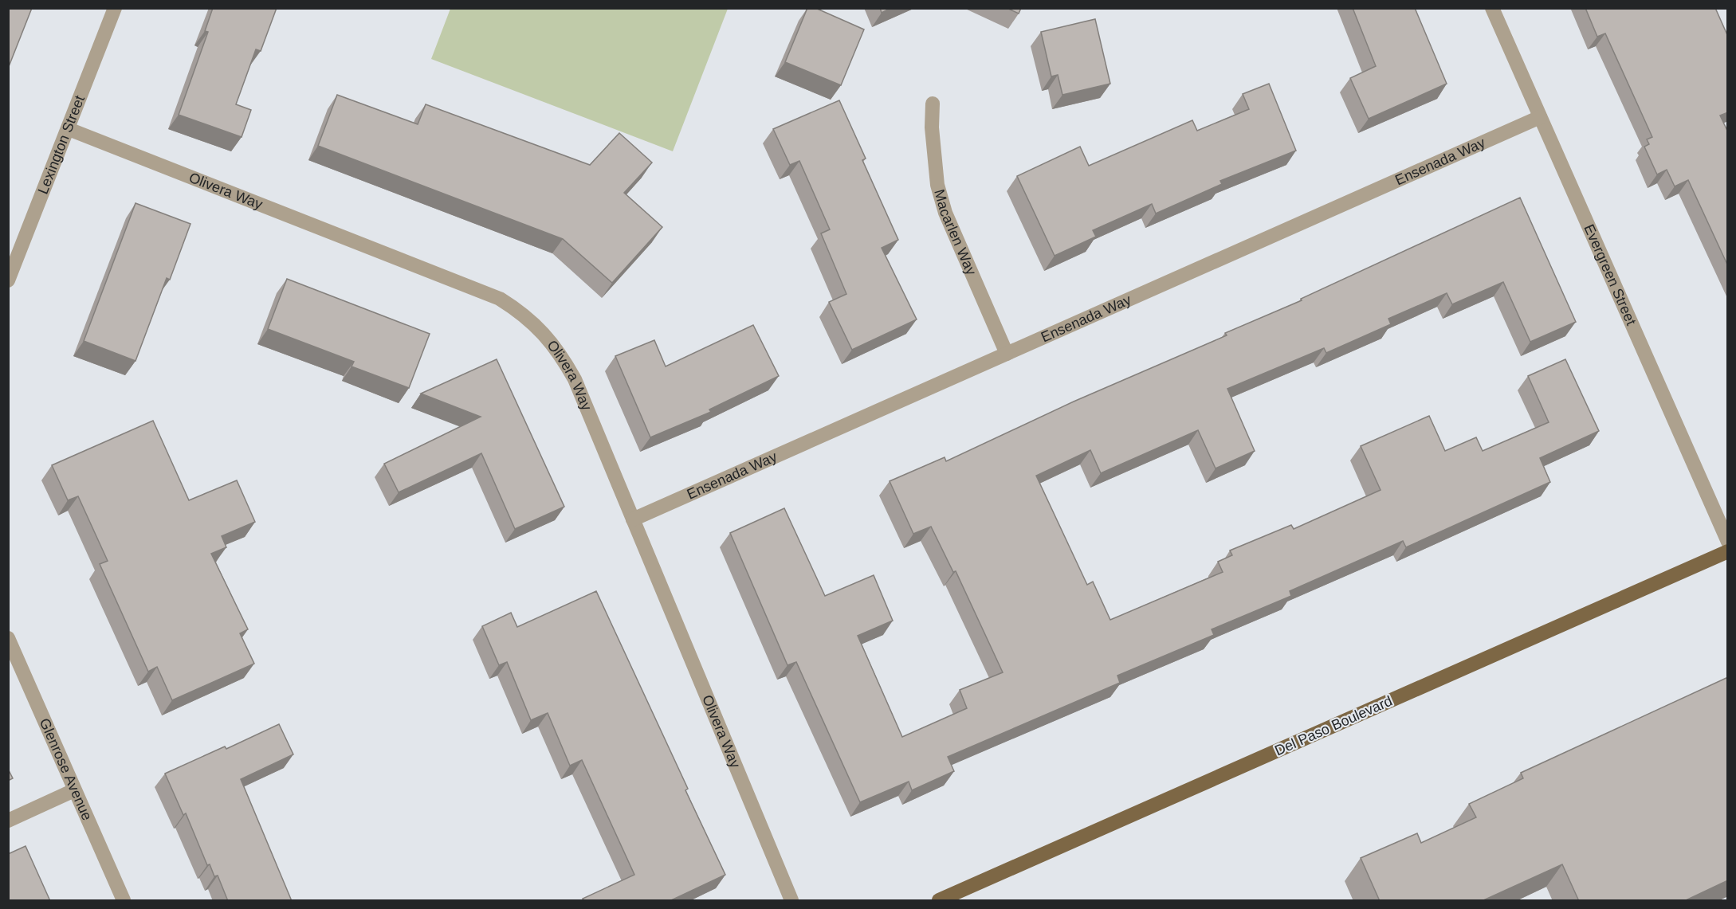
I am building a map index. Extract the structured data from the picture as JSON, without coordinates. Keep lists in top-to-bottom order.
{
  "streets": {
    "main road": ["Del Paso Boulevard"],
    "street": [
      "Lexington Street",
      "Ensenada Way",
      "Olivera Way",
      "Macarlen Way",
      "Evergreen Street",
      "Glenrose Avenue"
    ]
  },
  "crossings": [
    ["Lexington Street", "Olivera Way"],
    ["Ensenada Way", "Olivera Way"],
    ["Ensenada Way", "Macarlen Way"],
    ["Ensenada Way", "Evergreen Street"]
  ]
}
